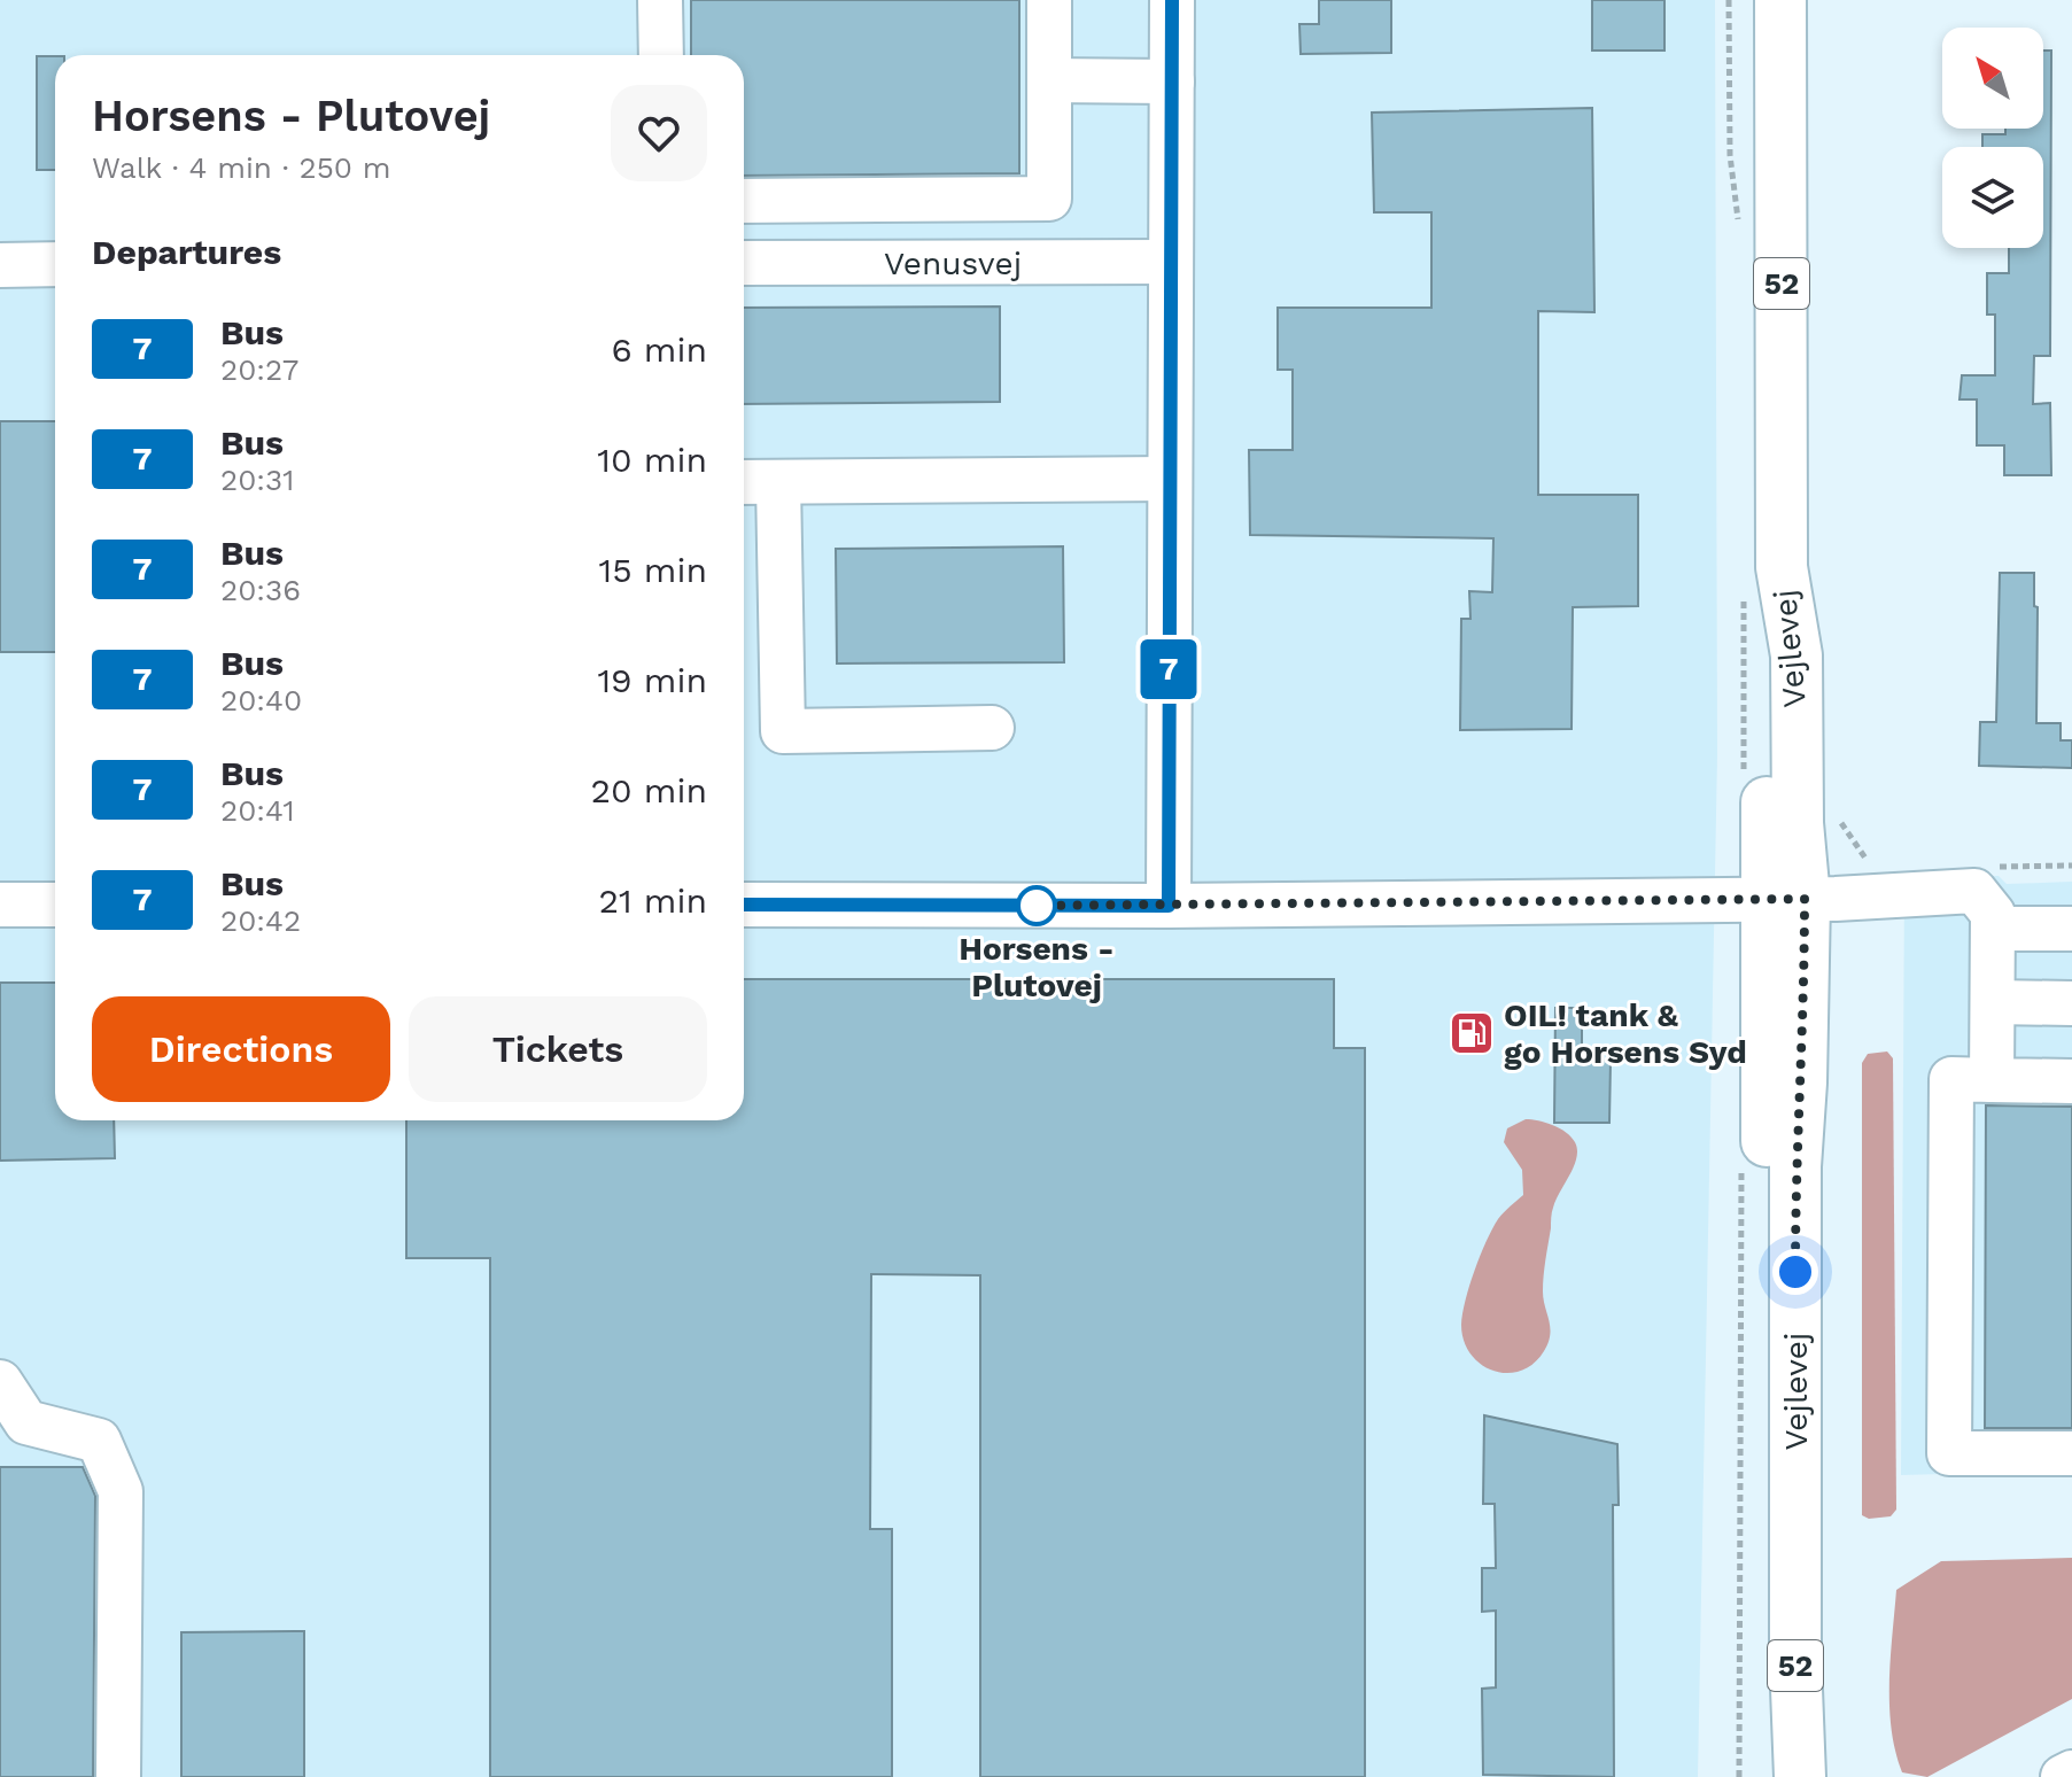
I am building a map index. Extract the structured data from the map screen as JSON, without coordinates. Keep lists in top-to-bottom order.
{
  "streets": {
    "main road": ["52", "Vejlevej"],
    "street": ["Venusvej"]
  },
  "places": {
    "other": ["Horsens - Plutovej"],
    "fuel station": ["OIL! tank & go Horsens Syd"]
  },
  "lines": ["bus line 7"],
  "north": "top left",
  "page": {
    "on_map": "7",
    "heading": [
      ["Horsens - Plutovej", "Walk · 4 min · 250 m"],
      "Departures"
    ],
    "list": [
      {
        "mark": "7",
        "name": "Bus",
        "note": "20:27",
        "value": "6 min"
      },
      {
        "mark": "7",
        "name": "Bus",
        "note": "20:31",
        "value": "10 min"
      },
      {
        "mark": "7",
        "name": "Bus",
        "note": "20:36",
        "value": "15 min"
      },
      {
        "mark": "7",
        "name": "Bus",
        "note": "20:40",
        "value": "19 min"
      },
      {
        "mark": "7",
        "name": "Bus",
        "note": "20:41",
        "value": "20 min"
      },
      {
        "mark": "7",
        "name": "Bus",
        "note": "20:42",
        "value": "21 min"
      }
    ],
    "buttons": ["Directions", "Tickets"]
  }
}
